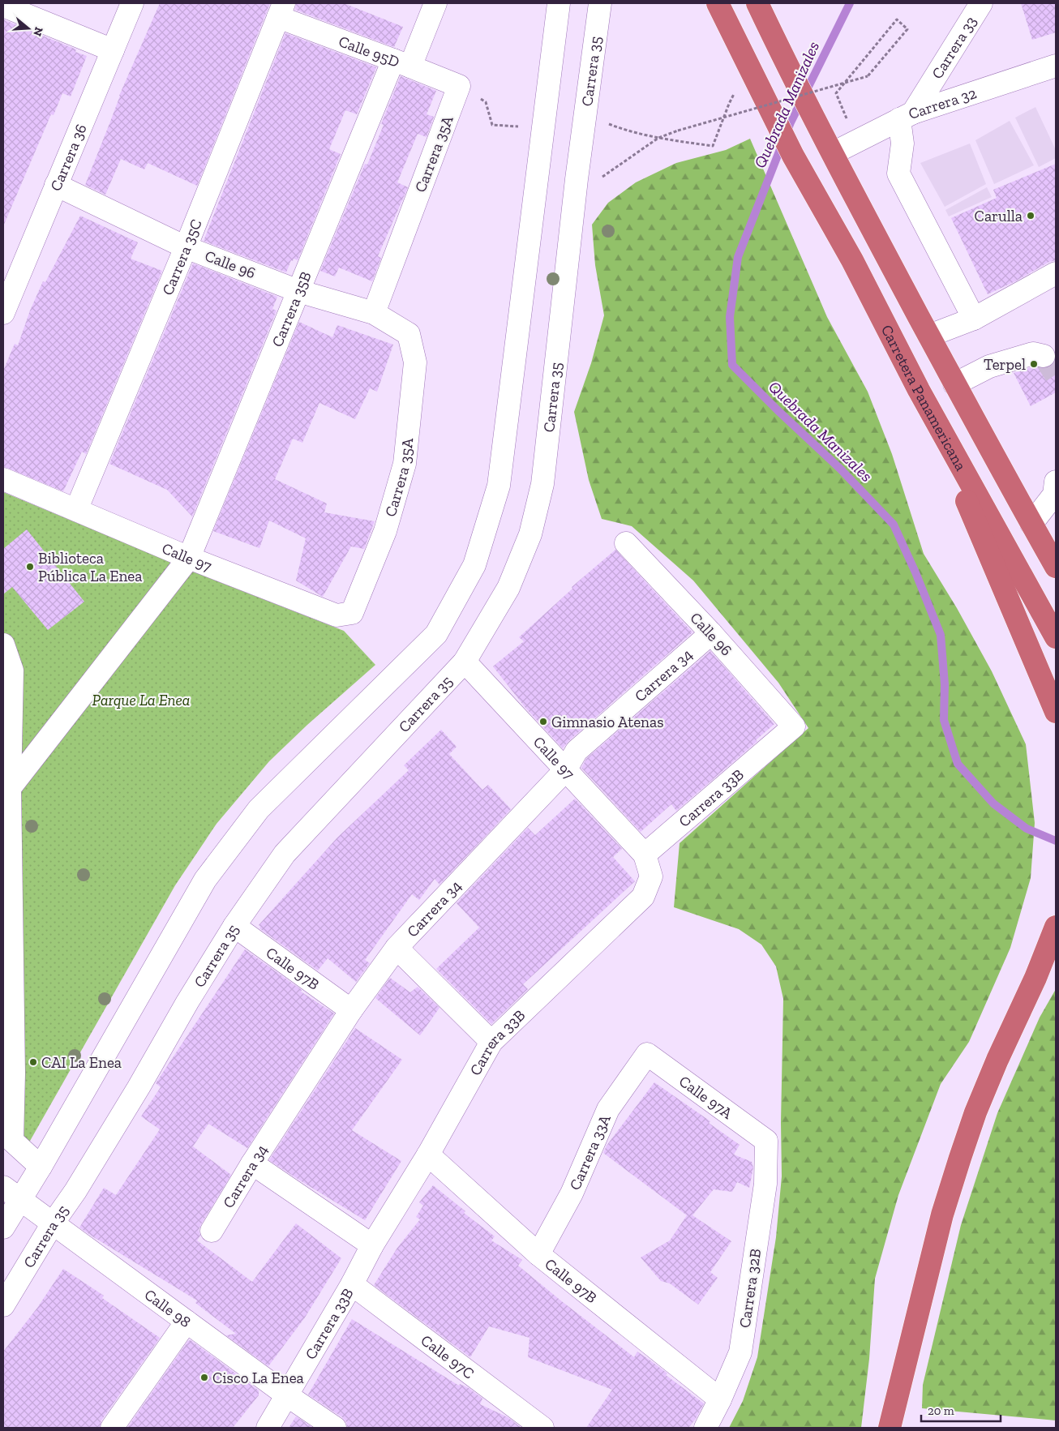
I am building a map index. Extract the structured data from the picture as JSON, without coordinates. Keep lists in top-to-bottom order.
{
  "streets": {
    "highway": ["Carretera Panamericana"],
    "street": [
      "Carrera 33",
      "Calle 95D",
      "Carrera 35",
      "Carrera 32",
      "Carrera 35A",
      "Carrera 36",
      "Carrera 35C",
      "Calle 96",
      "Carrera 35B",
      "Calle 97",
      "Carrera 34",
      "Carrera 33B",
      "Calle 97B",
      "Calle 97A",
      "Carrera 33A",
      "Carrera 32B",
      "Calle 98",
      "Calle 97C"
    ]
  },
  "crossings": [
    ["Carrera 33", "Carrera 32"],
    ["Calle 95D", "Carrera 35A"],
    ["Calle 95D", "Carrera 35C"],
    ["Calle 95D", "Carrera 35B"],
    ["Carrera 35", "Calle 97"],
    ["Carrera 35", "Calle 97B"],
    ["Carrera 35", "Calle 98"],
    ["Carrera 35A", "Calle 96"],
    ["Carrera 35A", "Calle 97"],
    ["Carrera 36", "Calle 96"],
    ["Carrera 35C", "Calle 96"],
    ["Carrera 35C", "Calle 97"],
    ["Calle 96", "Carrera 35B"],
    ["Calle 96", "Carrera 34"],
    ["Calle 96", "Carrera 33B"],
    ["Carrera 35B", "Calle 97"],
    ["Calle 97", "Carrera 34"],
    ["Calle 97", "Carrera 33B"],
    ["Carrera 34", "Calle 97B"],
    ["Carrera 33B", "Calle 97B"],
    ["Carrera 33B", "Calle 98"],
    ["Carrera 33B", "Calle 97C"],
    ["Calle 97B", "Carrera 33A"],
    ["Calle 97B", "Carrera 32B"],
    ["Calle 97A", "Carrera 33A"],
    ["Calle 97A", "Carrera 32B"]
  ],
  "water": ["Quebrada Manizales"],
  "parks": ["Parque La Enea"],
  "places": [
    "Carulla",
    "Terpel",
    "Biblioteca Pública La Enea",
    "Gimnasio Atenas",
    "CAI La Enea",
    "Cisco La Enea"
  ],
  "scale_bar": "20 m",
  "north": "right"
}
